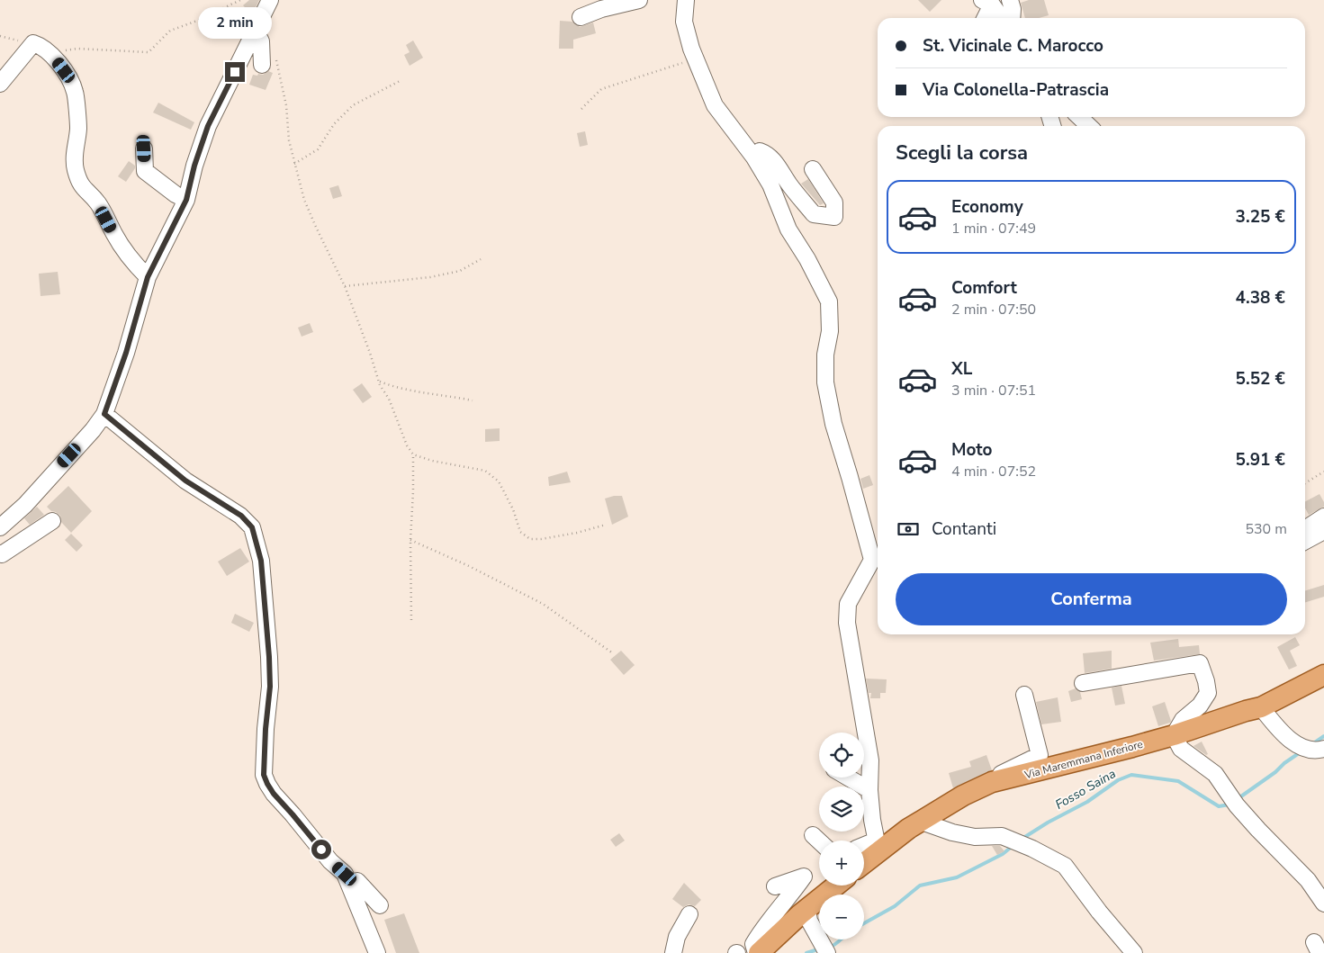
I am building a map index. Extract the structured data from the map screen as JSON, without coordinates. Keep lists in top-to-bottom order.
{
  "streets": {
    "main road": ["Via Maremmana Inferiore"]
  },
  "water": ["Fosso Saina"],
  "page": {
    "bubble": "2 min",
    "banner": ["St. Vicinale C. Marocco", "Via Colonella-Patrascia"],
    "heading": "Scegli la corsa",
    "list": [
      {
        "name": "Economy",
        "note": "1 min · 07:49",
        "value": "3.25 €"
      },
      {
        "name": "Comfort",
        "note": "2 min · 07:50",
        "value": "4.38 €"
      },
      {
        "name": "XL",
        "note": "3 min · 07:51",
        "value": "5.52 €"
      },
      {
        "name": "Moto",
        "note": "4 min · 07:52",
        "value": "5.91 €"
      }
    ],
    "pay": ["Contanti", "530 m"],
    "buttons": "Conferma",
    "map_buttons": ["+", "−"]
  }
}
